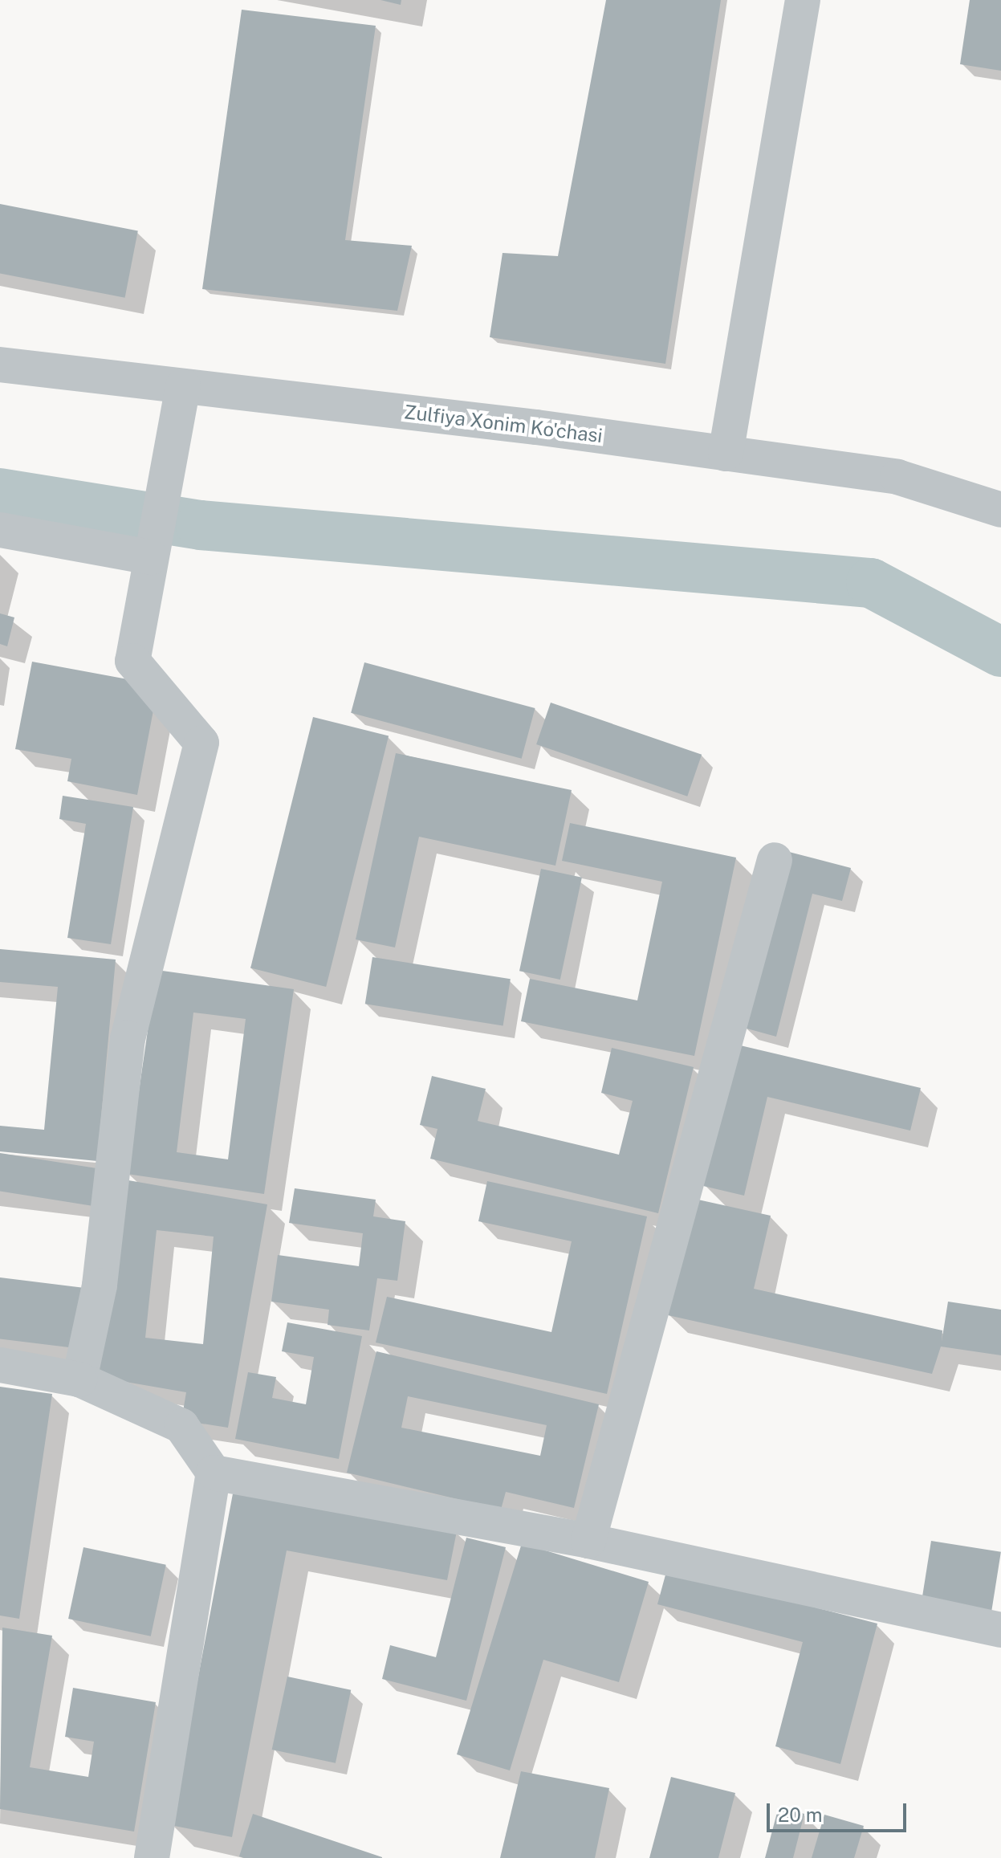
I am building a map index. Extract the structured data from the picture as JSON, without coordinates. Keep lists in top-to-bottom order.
{
  "streets": {
    "street": ["Zulfiya Xonim Ko'chasi"]
  },
  "scale_bar": "20 m"
}
